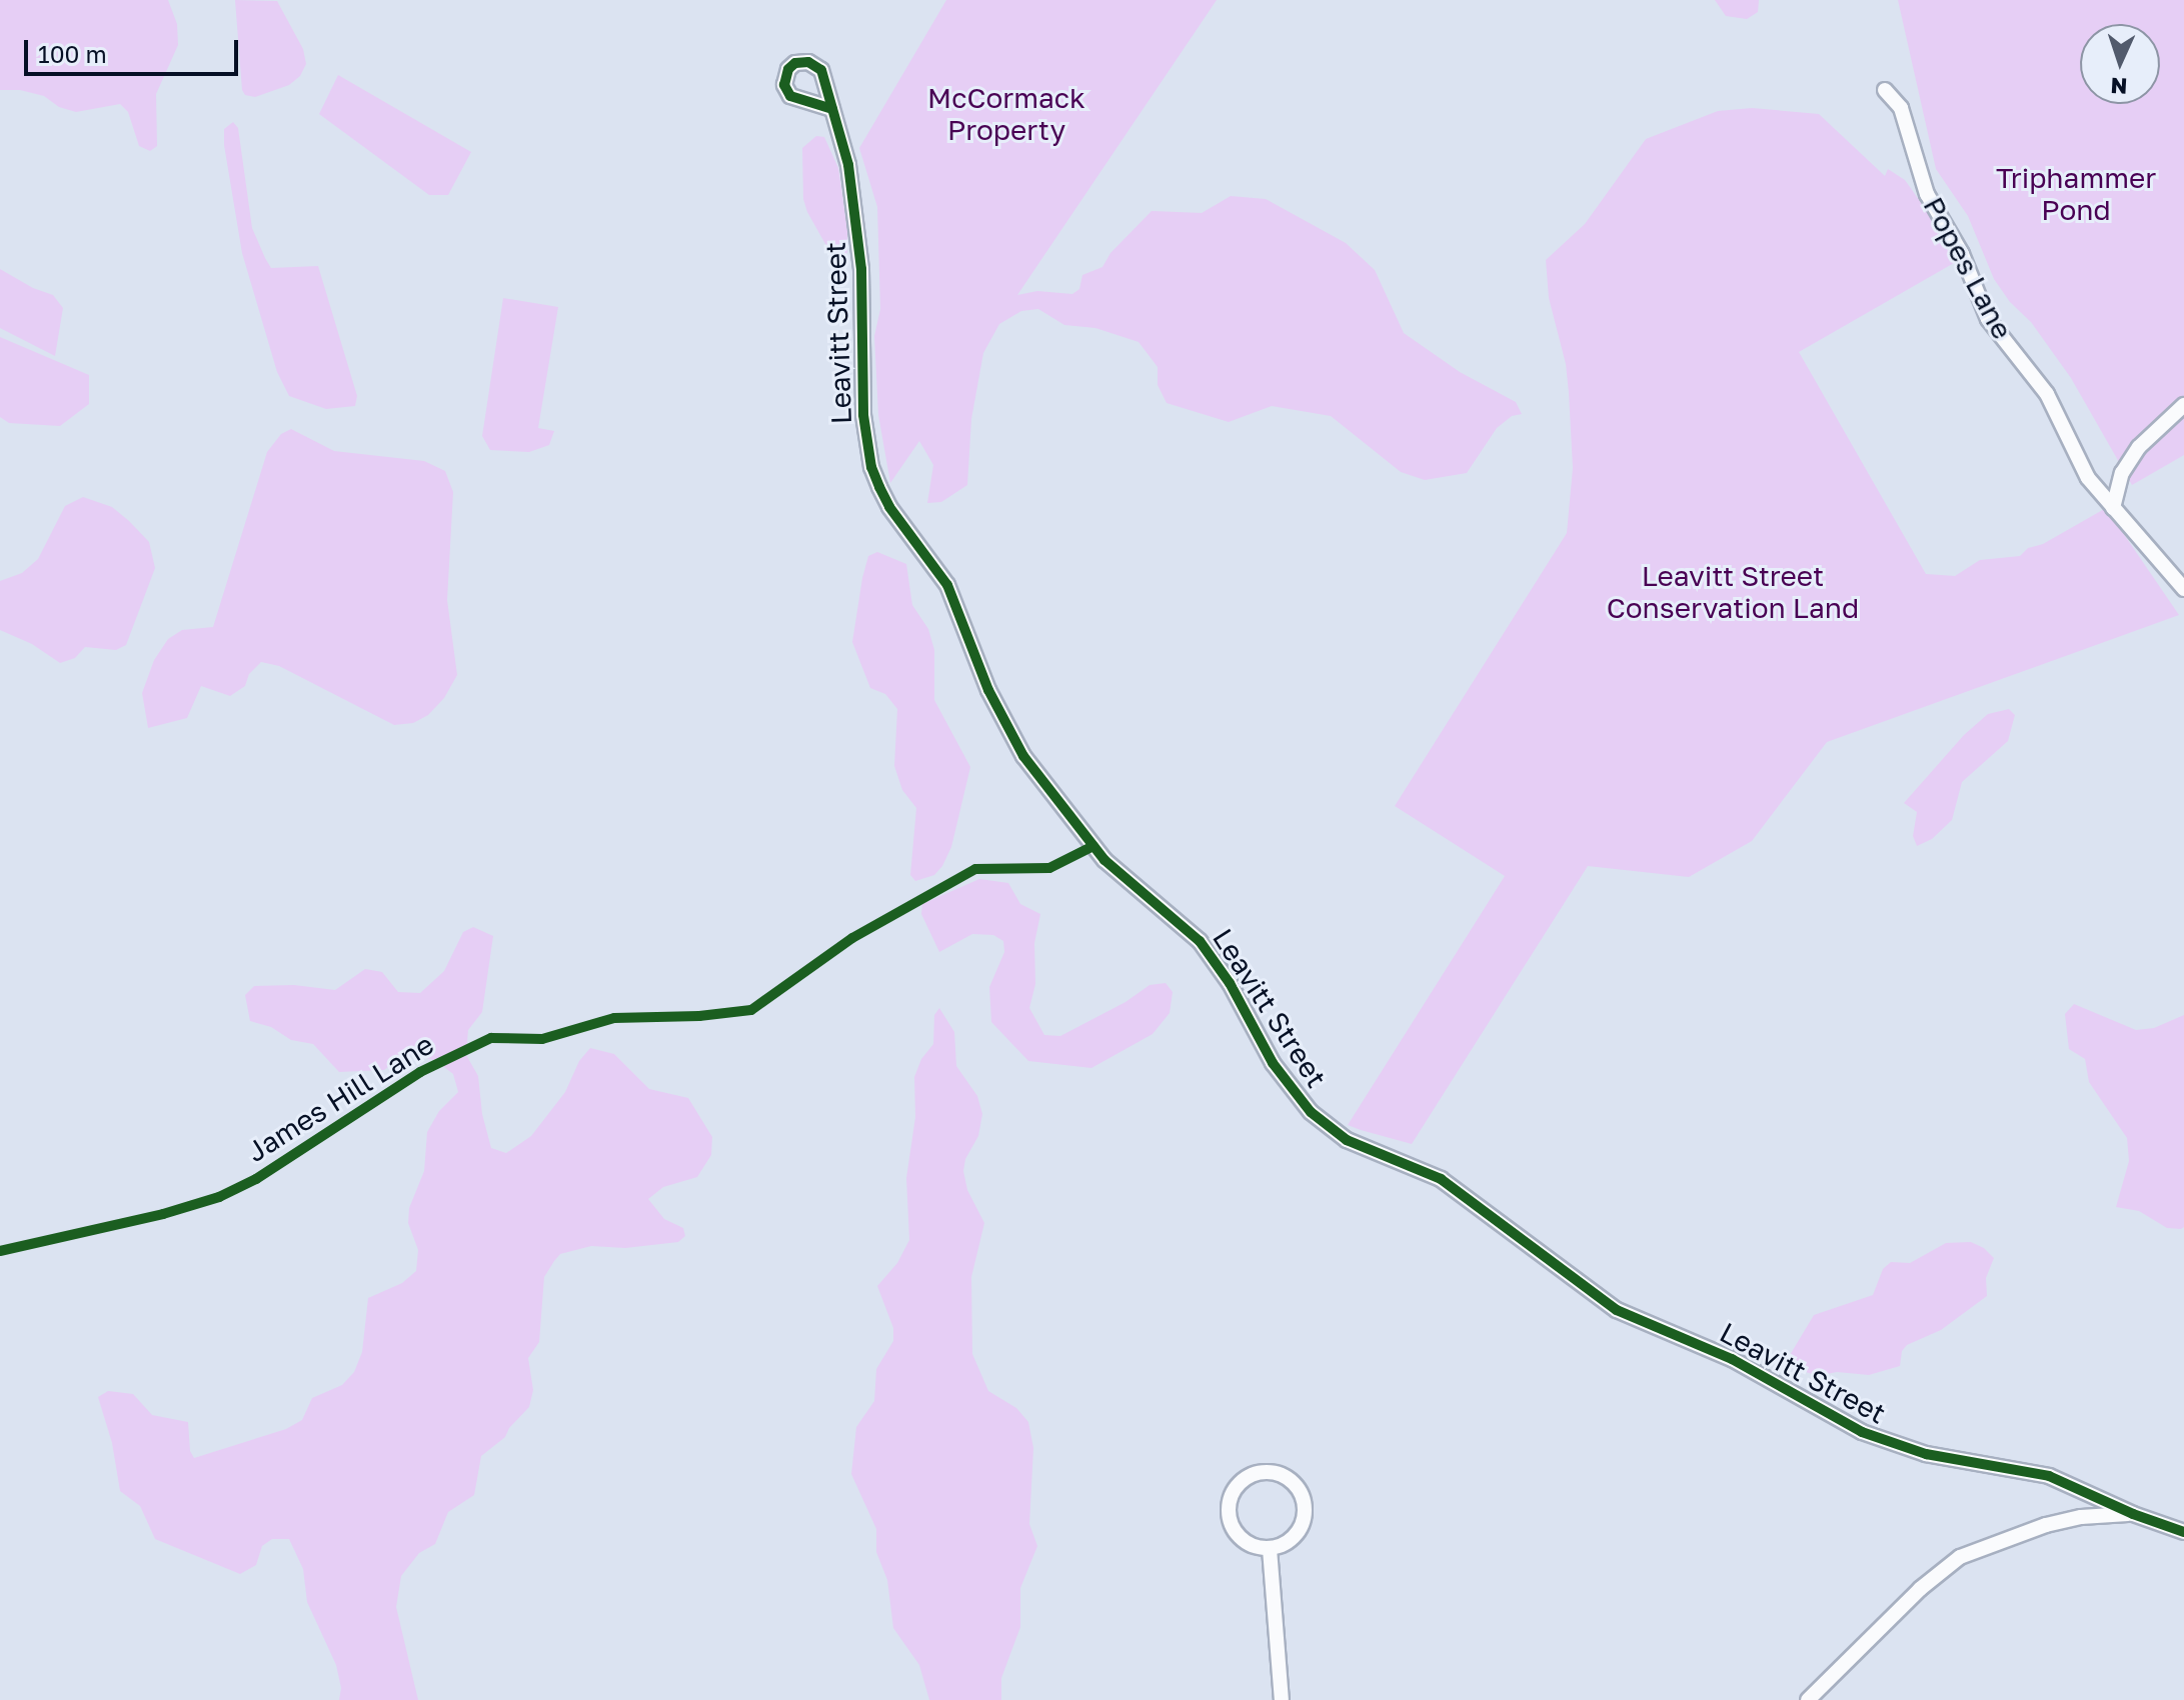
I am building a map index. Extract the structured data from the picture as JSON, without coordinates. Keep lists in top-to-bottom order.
{
  "streets": {
    "street": ["Popes Lane", "Leavitt Street"],
    "cycle path": ["James Hill Lane"]
  },
  "parks": ["McCormack Property", "Triphammer Pond", "Leavitt Street Conservation Land"],
  "scale_bar": "100 m",
  "north": "bottom"
}
